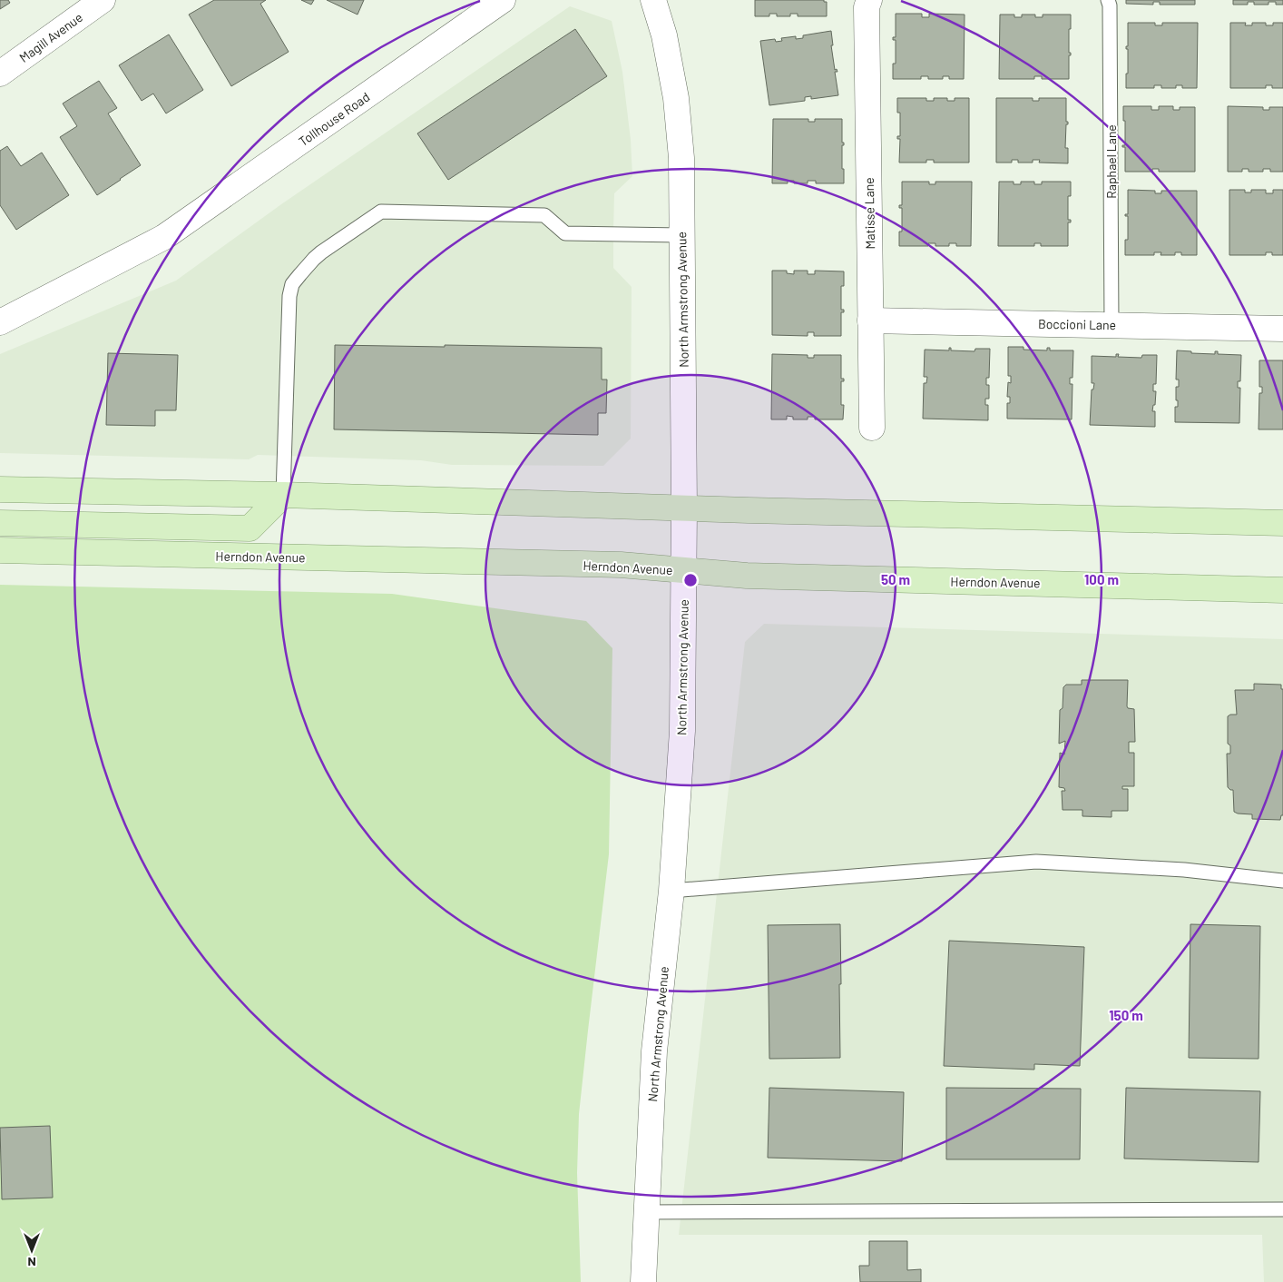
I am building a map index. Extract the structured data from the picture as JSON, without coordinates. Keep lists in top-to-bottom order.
{
  "streets": {
    "main road": ["Herndon Avenue"],
    "street": [
      "Magill Avenue",
      "Tollhouse Road",
      "Matisse Lane",
      "North Armstrong Avenue",
      "Boccioni Lane"
    ],
    "lane": ["Raphael Lane"]
  },
  "crossings": [
    ["Raphael Lane", "Boccioni Lane"],
    ["Matisse Lane", "Boccioni Lane"],
    ["North Armstrong Avenue", "Herndon Avenue"]
  ],
  "north": "bottom",
  "rings": ["50 m", "100 m", "150 m"]
}
